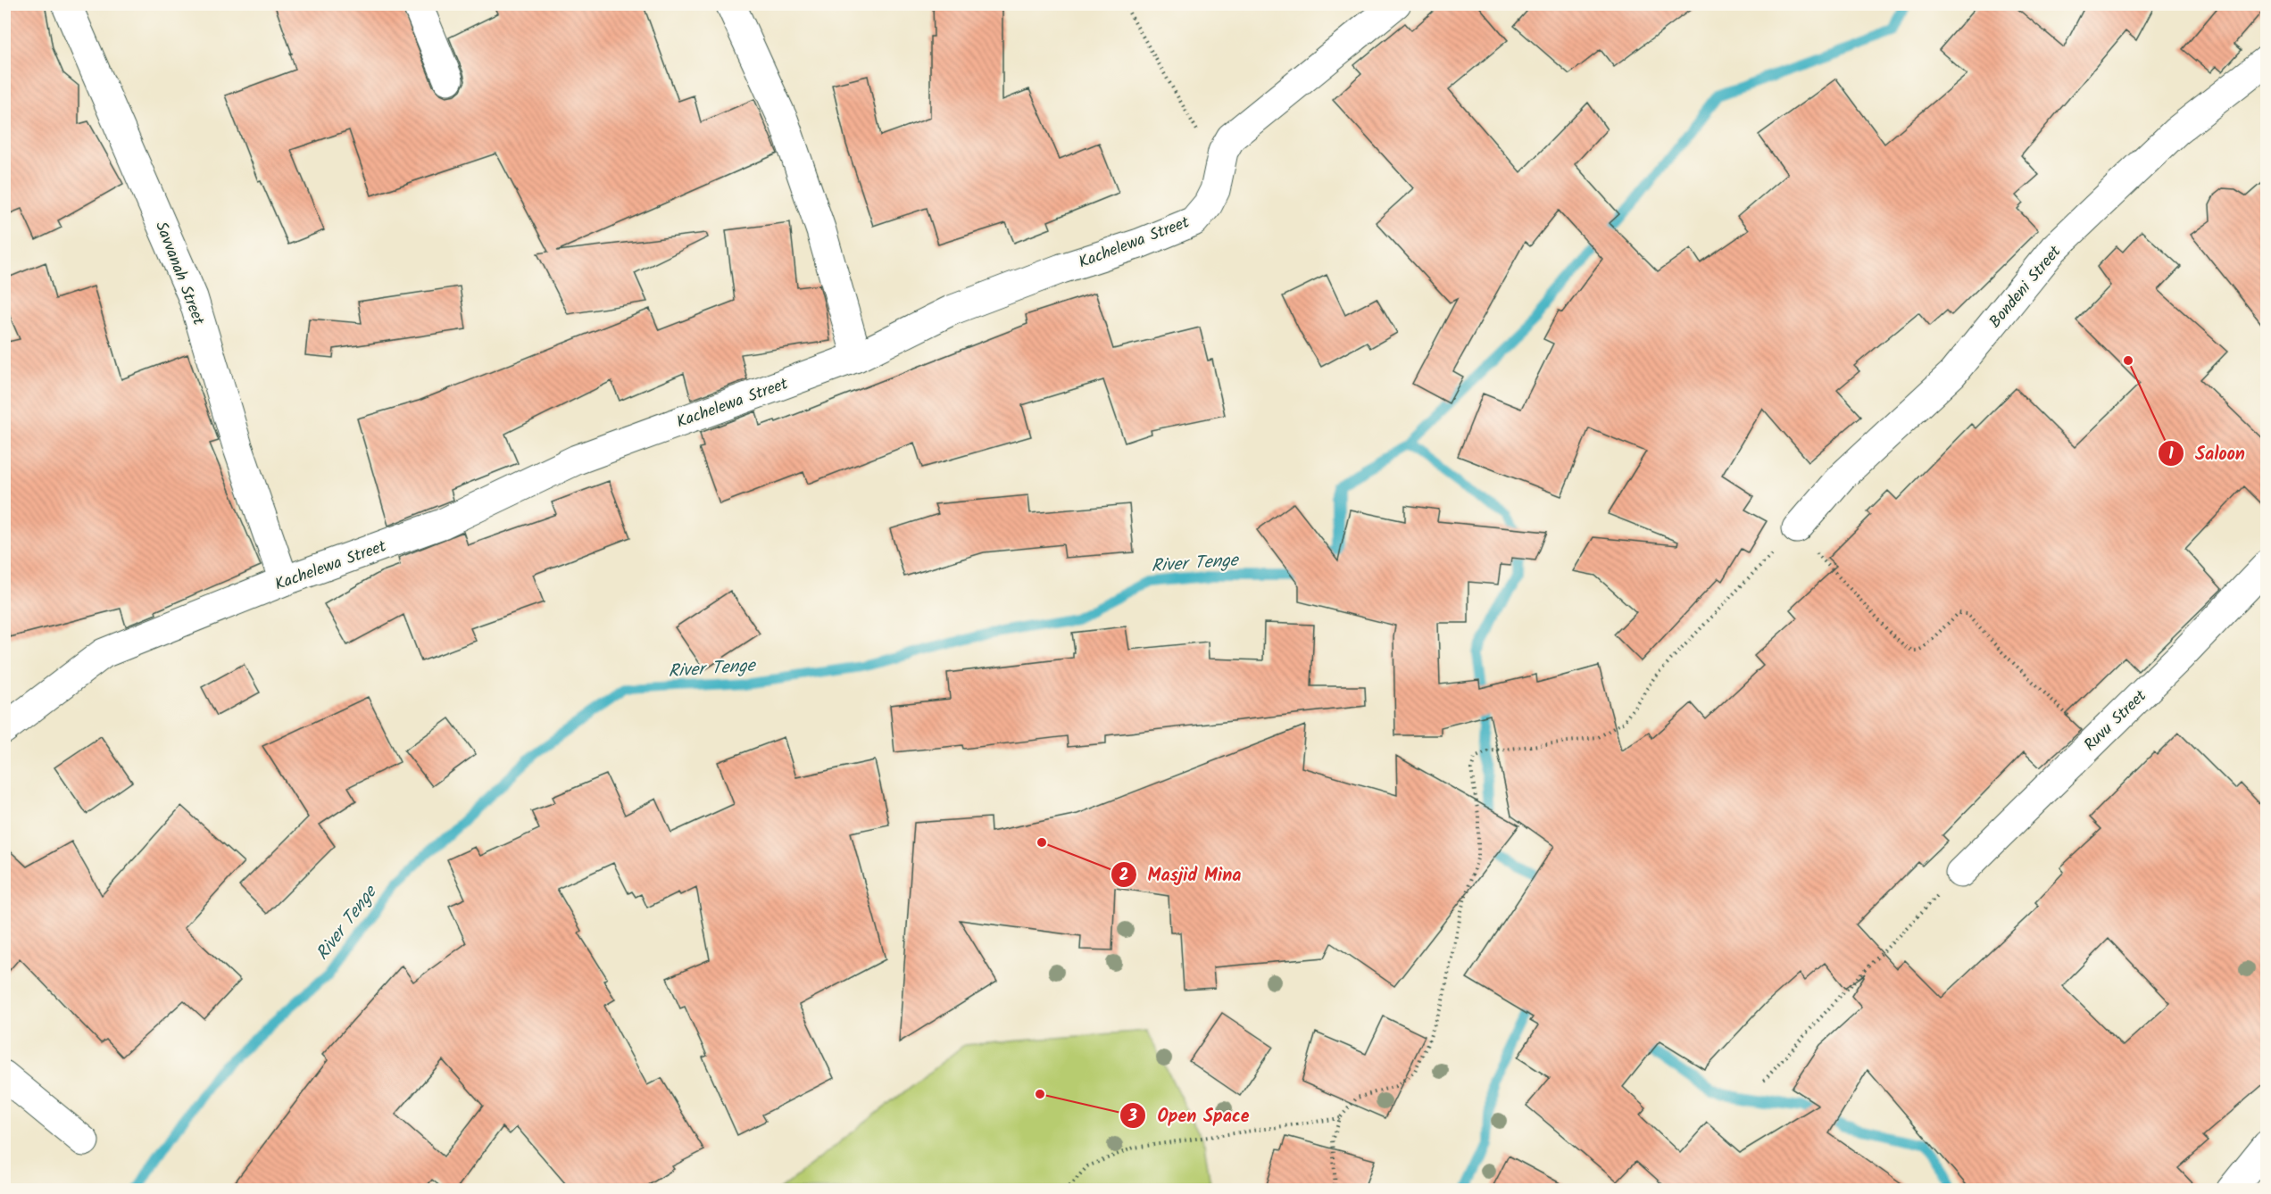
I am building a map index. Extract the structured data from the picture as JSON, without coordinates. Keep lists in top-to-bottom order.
{
  "streets": {
    "street": [
      "Kachelewa Street",
      "Savvanah Street",
      "Bondeni Street",
      "Ruvu Street"
    ]
  },
  "crossings": [
    ["Kachelewa Street", "Savvanah Street"]
  ],
  "water": ["River Tenge"],
  "places": ["Saloon", "Masjid Mina", "Open Space"]
}
